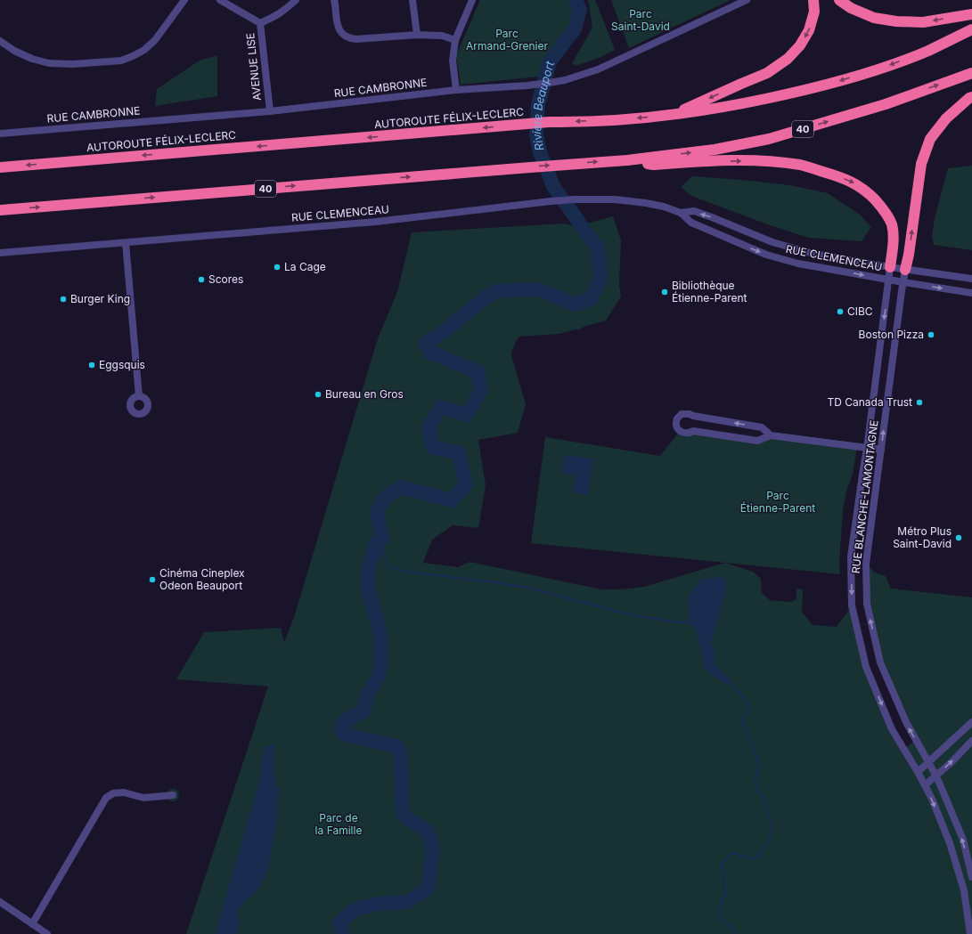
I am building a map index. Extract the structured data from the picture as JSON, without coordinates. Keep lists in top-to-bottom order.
{
  "streets": {
    "highway": ["AUTOROUTE FÉLIX-LECLERC", "40"],
    "street": [
      "AVENUE LISE",
      "RUE CAMBRONNE",
      "RUE CLEMENCEAU",
      "RUE BLANCHE-LAMONTAGNE"
    ]
  },
  "crossings": [
    ["AVENUE LISE", "RUE CAMBRONNE"],
    ["RUE CLEMENCEAU", "RUE BLANCHE-LAMONTAGNE"]
  ],
  "water": ["Rivière Beauport"],
  "parks": [
    "Parc Saint-David",
    "Parc Armand-Grenier",
    "Parc Étienne-Parent",
    "Parc de la Famille"
  ],
  "places": [
    "La Cage",
    "Scores",
    "Bibliothèque Étienne-Parent",
    "Burger King",
    "CIBC",
    "Boston Pizza",
    "Eggsquis",
    "Bureau en Gros",
    "TD Canada Trust",
    "Métro Plus Saint-David",
    "Cinéma Cineplex Odeon Beauport"
  ]
}
